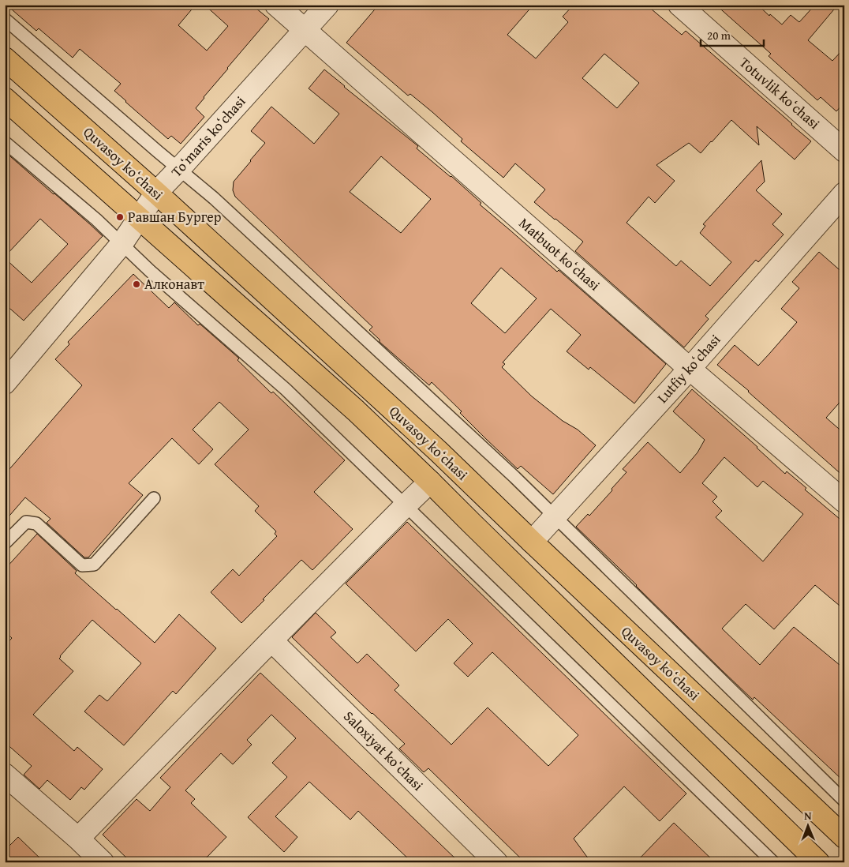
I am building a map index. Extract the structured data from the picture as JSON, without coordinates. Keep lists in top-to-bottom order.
{
  "streets": {
    "main road": ["Quvasoy koʻchasi"],
    "street": [
      "Totuvlik koʻchasi",
      "Toʻmaris koʻchasi",
      "Matbuot koʻchasi",
      "Lutfiy koʻchasi",
      "Saloxiyat koʻchasi"
    ]
  },
  "crossings": [
    ["Toʻmaris koʻchasi", "Quvasoy koʻchasi"],
    ["Toʻmaris koʻchasi", "Matbuot koʻchasi"],
    ["Quvasoy koʻchasi", "Lutfiy koʻchasi"],
    ["Matbuot koʻchasi", "Lutfiy koʻchasi"]
  ],
  "places": ["Равшан Бургер", "Алконавт"],
  "scale_bar": "20 m",
  "north": "top"
}
